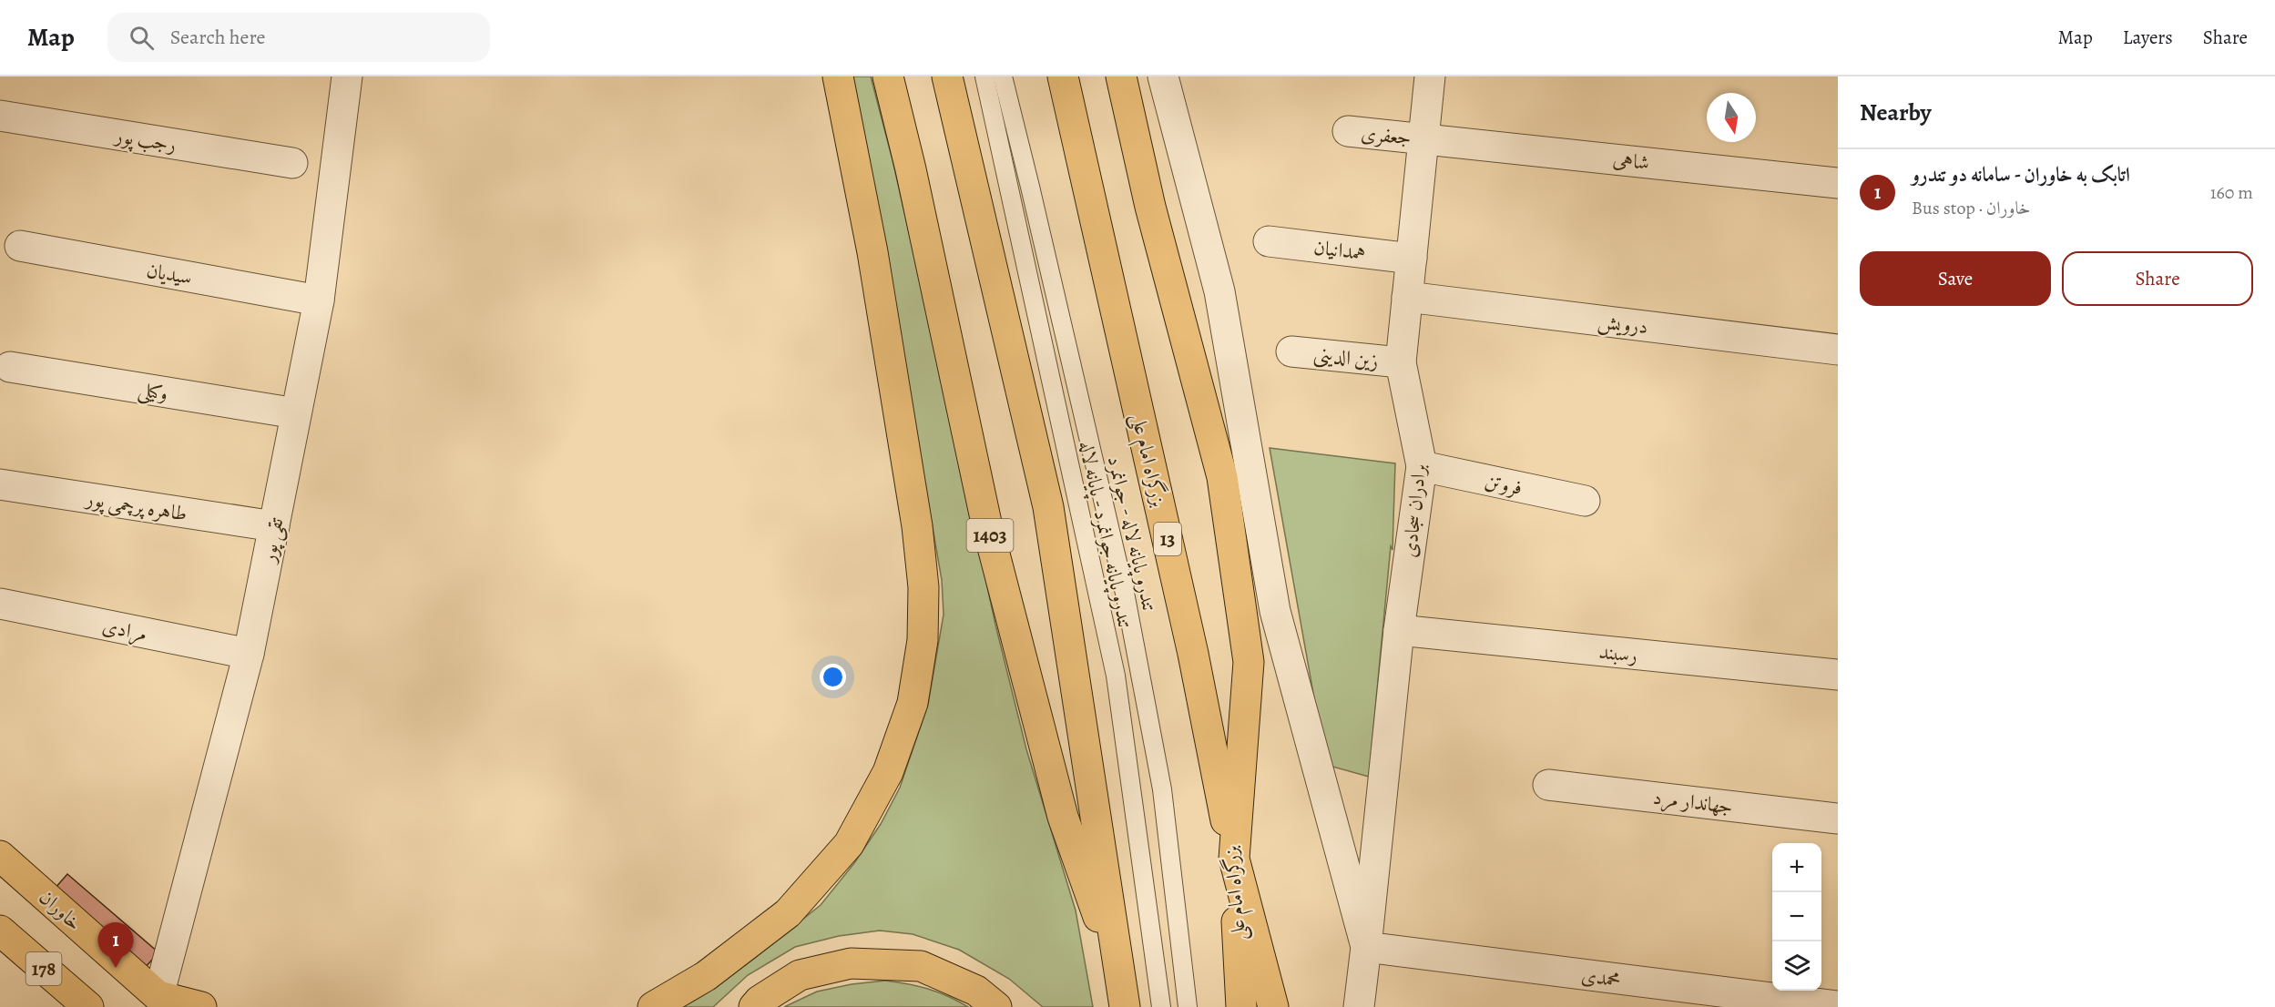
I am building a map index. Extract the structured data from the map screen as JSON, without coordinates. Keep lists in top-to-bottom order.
{
  "streets": {
    "main road": [
      "بزرگراه امام علی",
      "1403",
      "13",
      "خاوران",
      "178"
    ],
    "street": [
      "جعفری",
      "رجب پور",
      "شاهی",
      "همدانیان",
      "سیدیان",
      "درویش",
      "زین الدینی",
      "وکیلی",
      "فروتن",
      "طاهره پرچمی پور",
      "برادران سجادی",
      "تقی پور",
      "مرادی",
      "رسبند",
      "جهاندار مرد",
      "محمدی"
    ],
    "lane": ["تندرو پایانه لاله - جوانمرد", "تندرو پایانه جوانمرد - پایانه لاله"]
  },
  "crossings": [
    ["جعفری", "شاهی"],
    ["جعفری", "برادران سجادی"],
    ["شاهی", "برادران سجادی"],
    ["همدانیان", "برادران سجادی"],
    ["سیدیان", "تقی پور"],
    ["درویش", "برادران سجادی"],
    ["زین الدینی", "برادران سجادی"],
    ["وکیلی", "تقی پور"],
    ["فروتن", "برادران سجادی"],
    ["طاهره پرچمی پور", "تقی پور"],
    ["برادران سجادی", "رسبند"],
    ["برادران سجادی", "محمدی"],
    ["تقی پور", "مرادی"],
    ["تقی پور", "خاوران"]
  ],
  "north": "bottom",
  "page": {
    "header": "Map",
    "search": "Search here",
    "nav": ["Map", "Layers", "Share"],
    "heading": "Nearby",
    "list": [
      {
        "mark": "1",
        "name": "اتابک به خاوران - سامانه دو تندرو",
        "note": "Bus stop · خاوران",
        "value": "160 m"
      }
    ],
    "buttons": ["Save", "Share"],
    "map_buttons": ["+", "−"],
    "pins": "1"
  }
}
